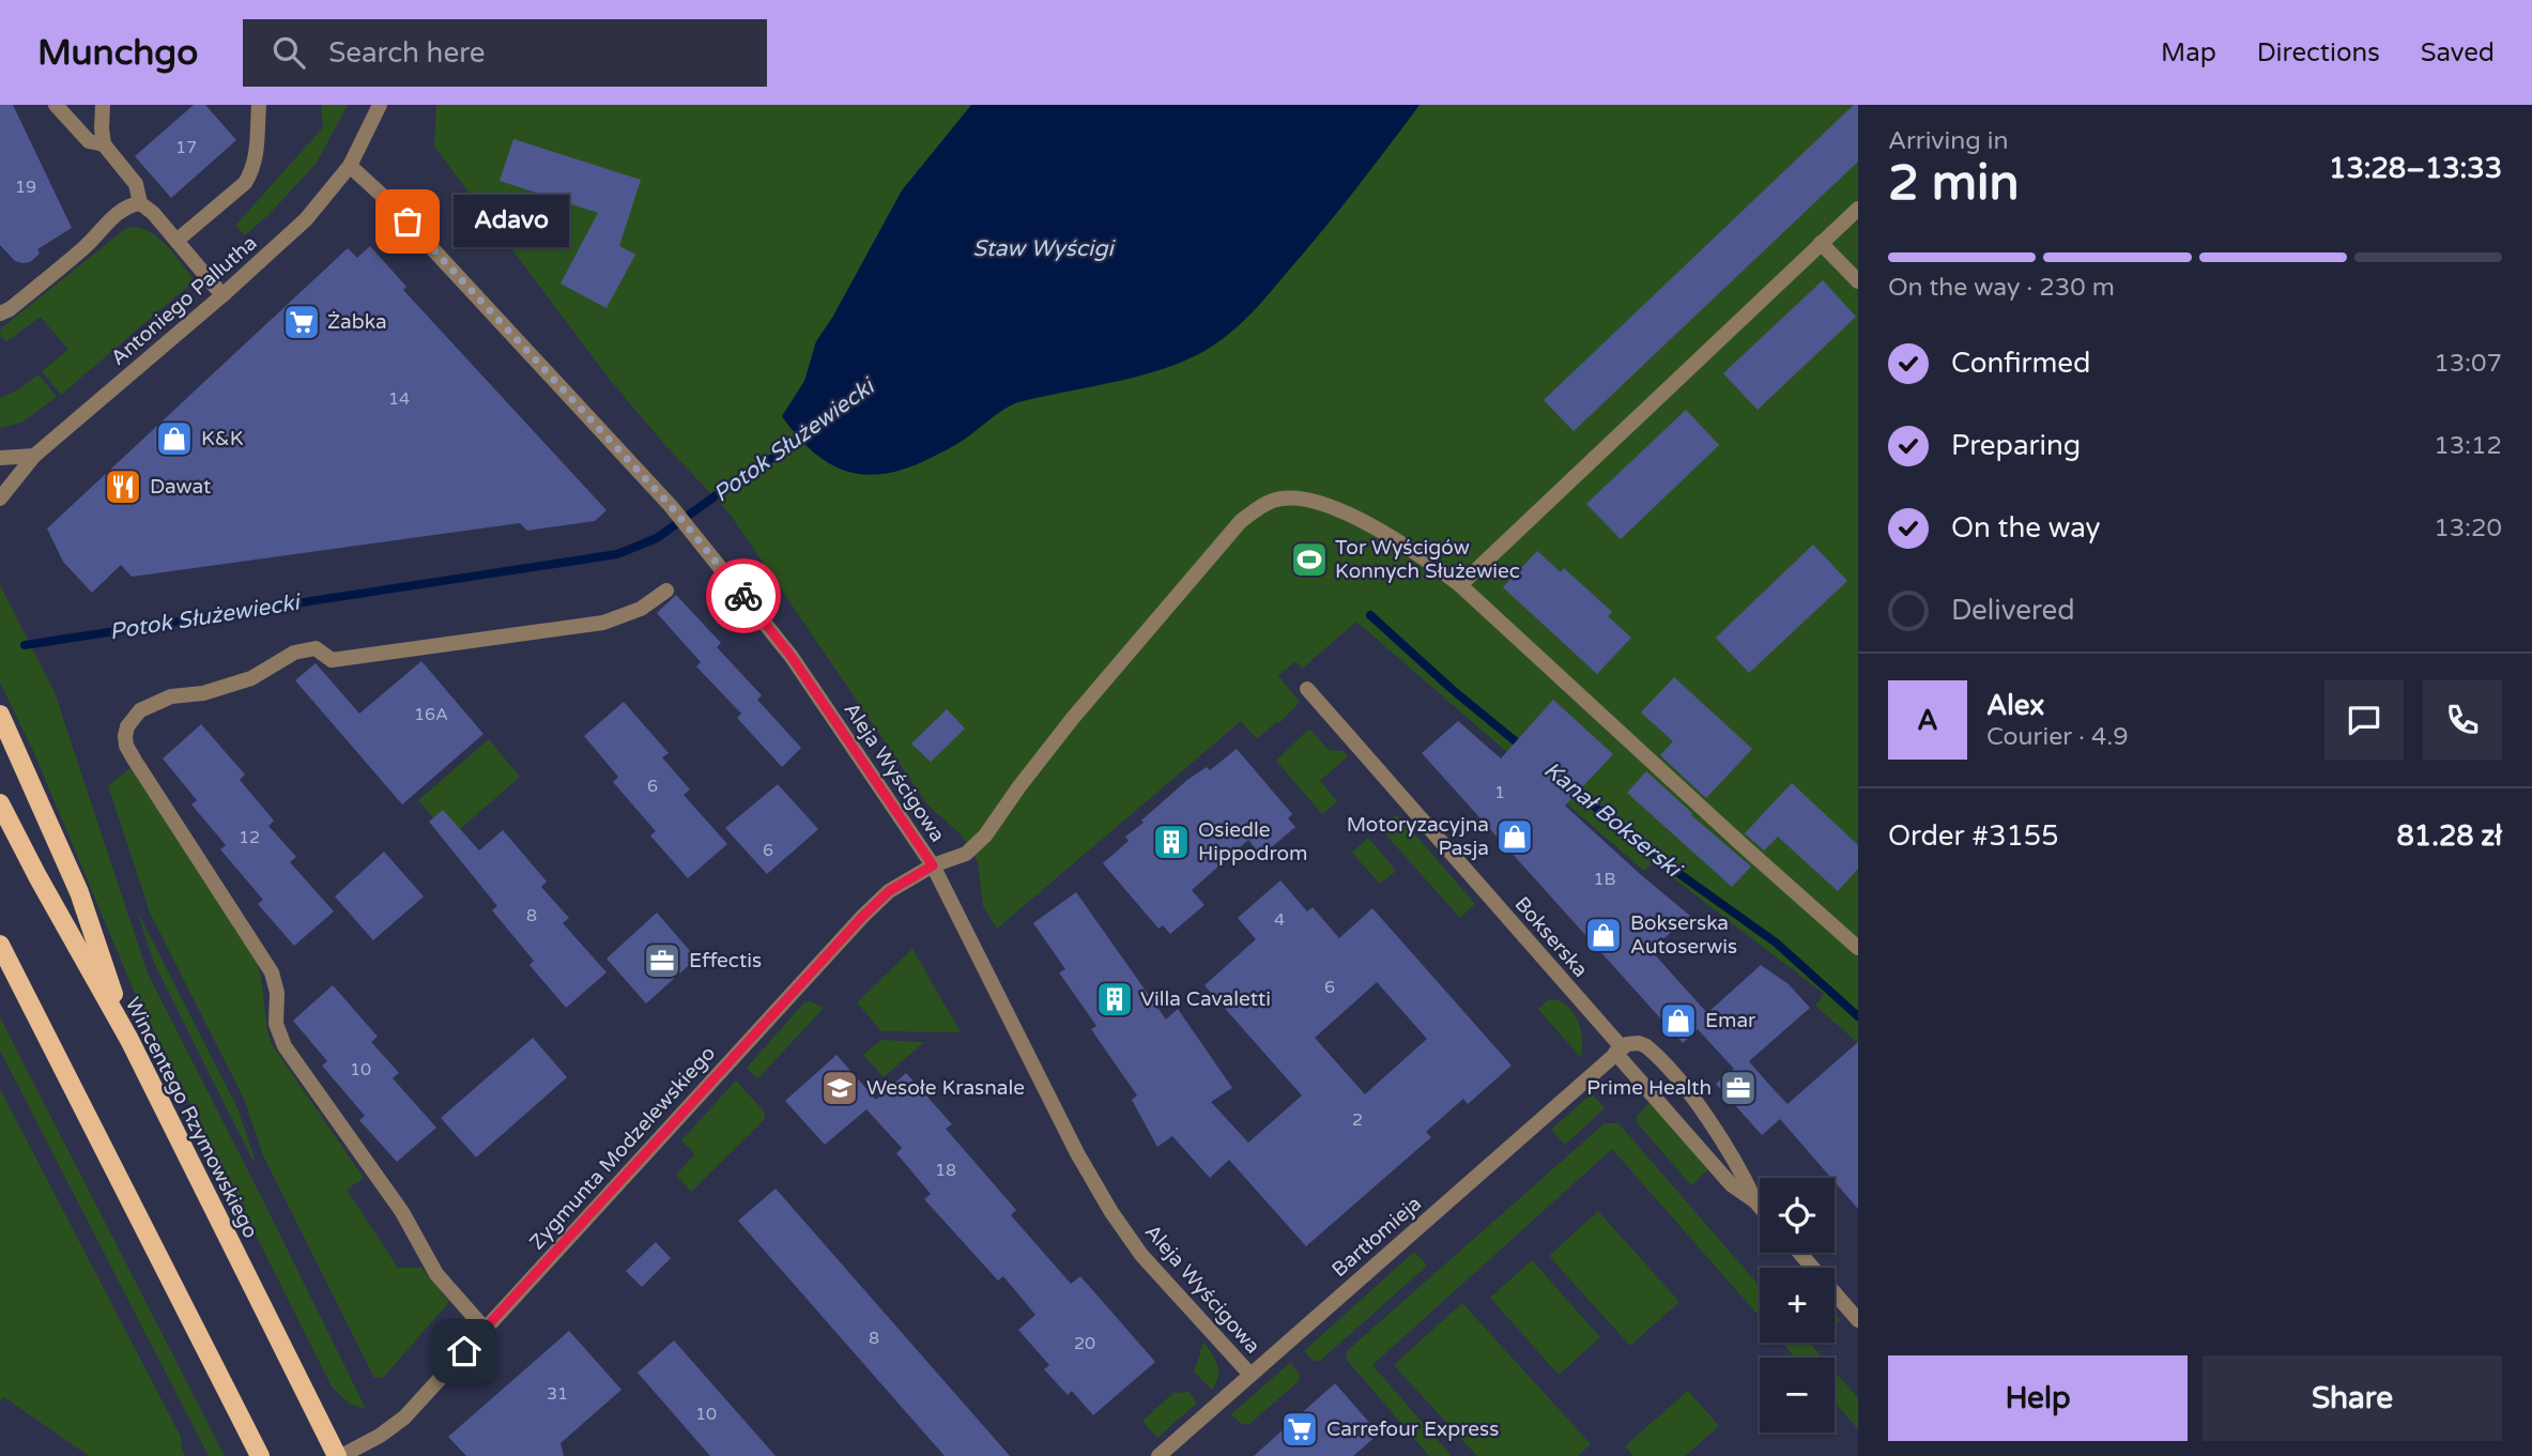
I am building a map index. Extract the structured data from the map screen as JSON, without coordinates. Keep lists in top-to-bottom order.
{
  "streets": {
    "main road": ["Wincentego Rzymowskiego"],
    "street": [
      "Antoniego Pallutha",
      "Aleja Wyścigowa",
      "Bokserska",
      "Zygmunta Modzelewskiego",
      "Bartłomieja"
    ]
  },
  "crossings": [
    ["Antoniego Pallutha", "Aleja Wyścigowa"],
    ["Aleja Wyścigowa", "Zygmunta Modzelewskiego"],
    ["Aleja Wyścigowa", "Bartłomieja"],
    ["Bokserska", "Bartłomieja"],
    ["Wincentego Rzymowskiego", "Zygmunta Modzelewskiego"]
  ],
  "water": ["Staw Wyścigi", "Potok Służewiecki", "Kanał Bokserski"],
  "places": {
    "other": ["Adavo"],
    "supermarket": ["Żabka", "Carrefour Express"],
    "shop": [
      "K&K",
      "Motoryzacyjna Pasja",
      "Bokserska Autoserwis",
      "Emar"
    ],
    "restaurant": ["Dawat"],
    "sports": ["Tor Wyścigów Konnych Służewiec"],
    "building": ["Osiedle Hippodrom", "Villa Cavaletti"],
    "office": ["Effectis", "Prime Health"],
    "school or university": ["Wesołe Krasnale"]
  },
  "house_numbers": [
    "17",
    "19",
    "14",
    "16A",
    "6",
    "1",
    "12",
    "6",
    "1B",
    "8",
    "4",
    "6",
    "10",
    "2",
    "18",
    "8",
    "20",
    "31",
    "10"
  ],
  "page": {
    "header": "Munchgo",
    "search": "Search here",
    "nav": ["Map", "Directions", "Saved"],
    "heading": ["2 min", "Arriving in", "13:28–13:33"],
    "panel": [
      "Alex",
      "Courier · 4.9",
      "Order #3155",
      "81.28 zł"
    ],
    "bubble": "Adavo",
    "bar": "On the way · 230 m",
    "list": [
      ["Confirmed", "13:07"],
      ["Preparing", "13:12"],
      ["On the way", "13:20"],
      "Delivered"
    ],
    "round": "A",
    "map_buttons": ["+", "−"],
    "buttons": ["Help", "Share"]
  }
}
